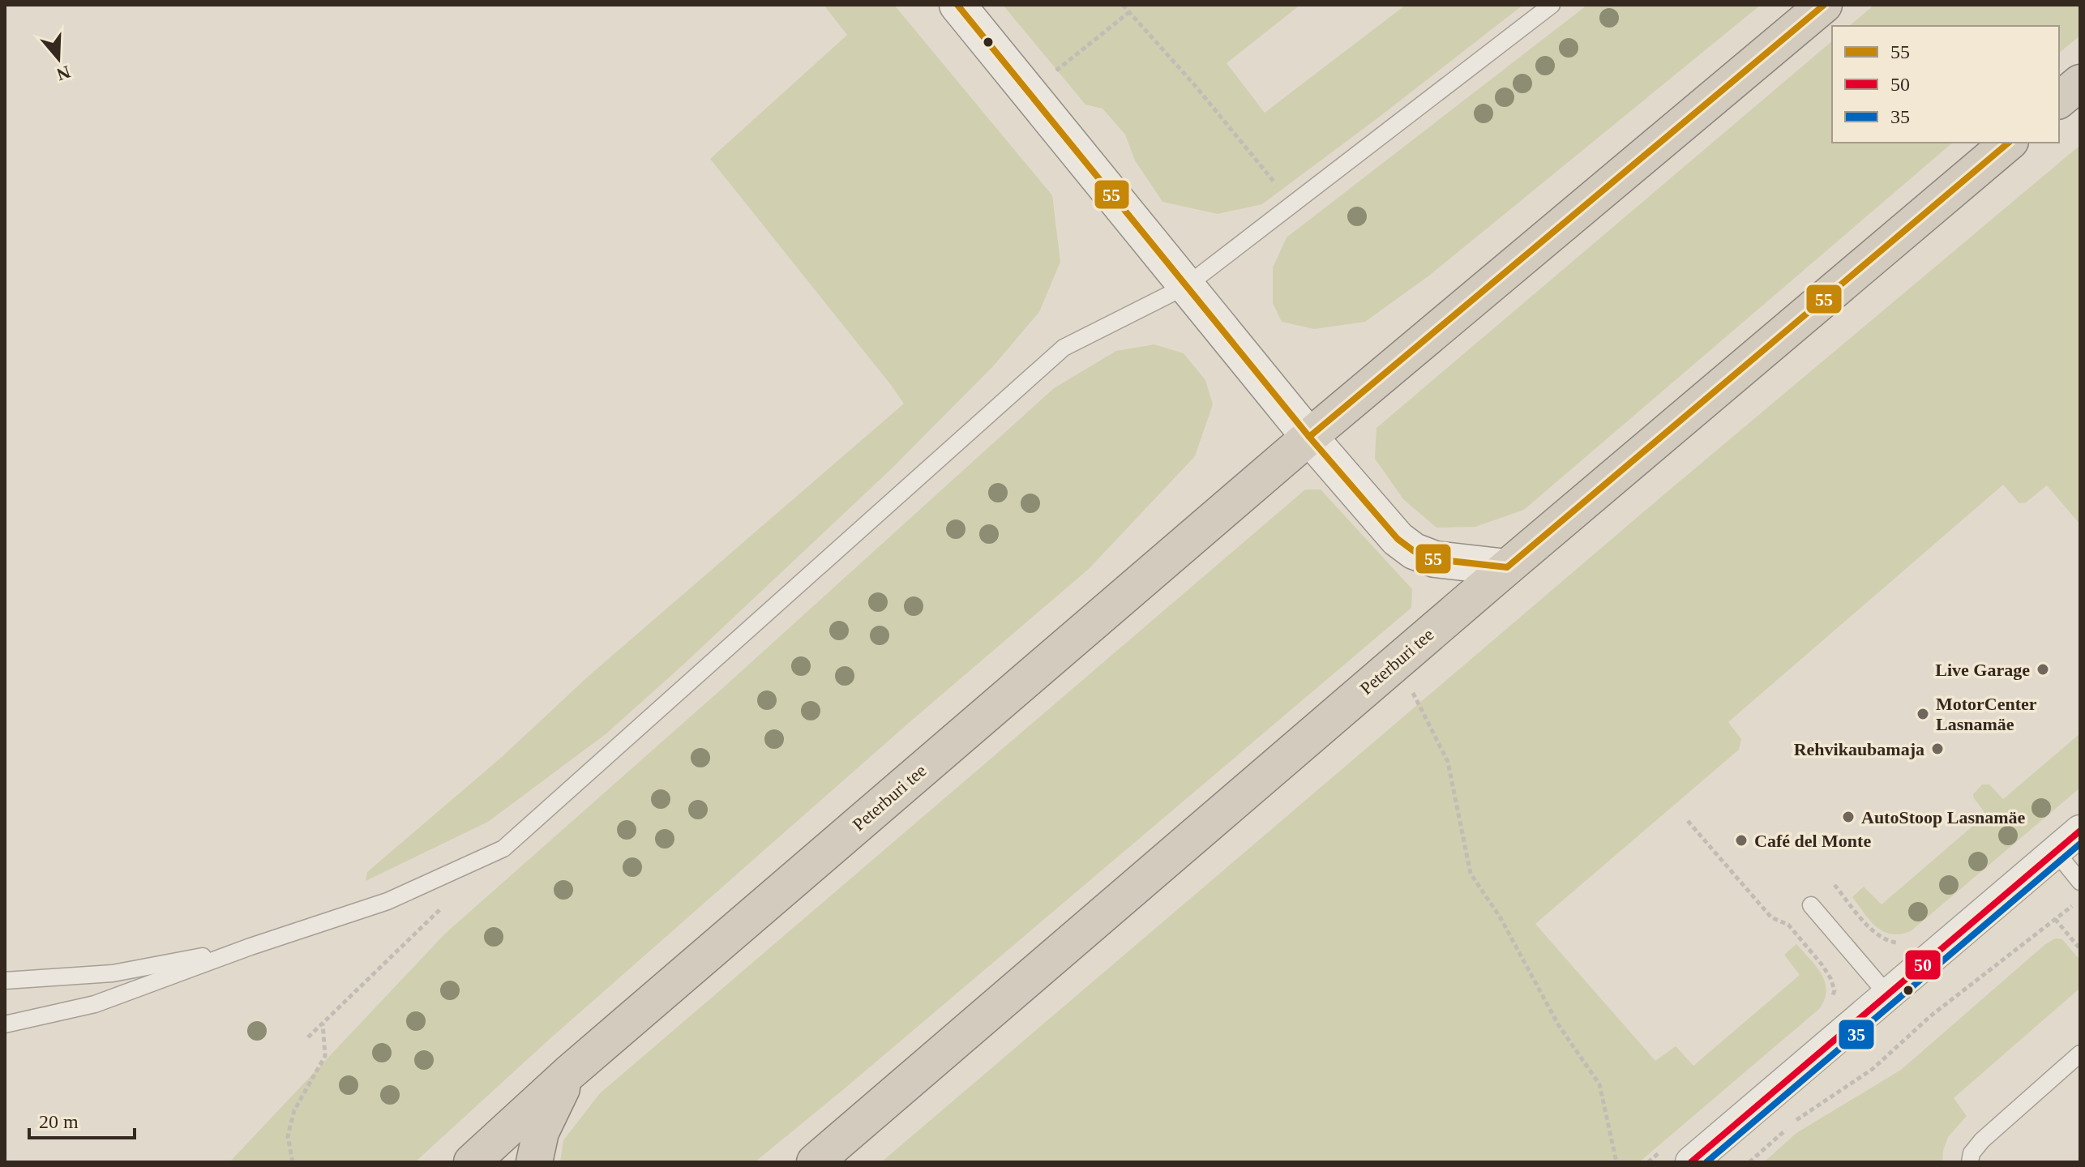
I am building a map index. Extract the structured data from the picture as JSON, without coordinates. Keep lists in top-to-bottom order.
{
  "streets": {
    "highway": ["Peterburi tee"]
  },
  "places": [
    "Live Garage",
    "MotorCenter Lasnamäe",
    "Rehvikaubamaja",
    "AutoStoop Lasnamäe",
    "Café del Monte"
  ],
  "lines": ["transit line 55", "transit line 50", "transit line 35"],
  "legend": ["55", "50", "35"],
  "scale_bar": "20 m",
  "north": "bottom"
}
